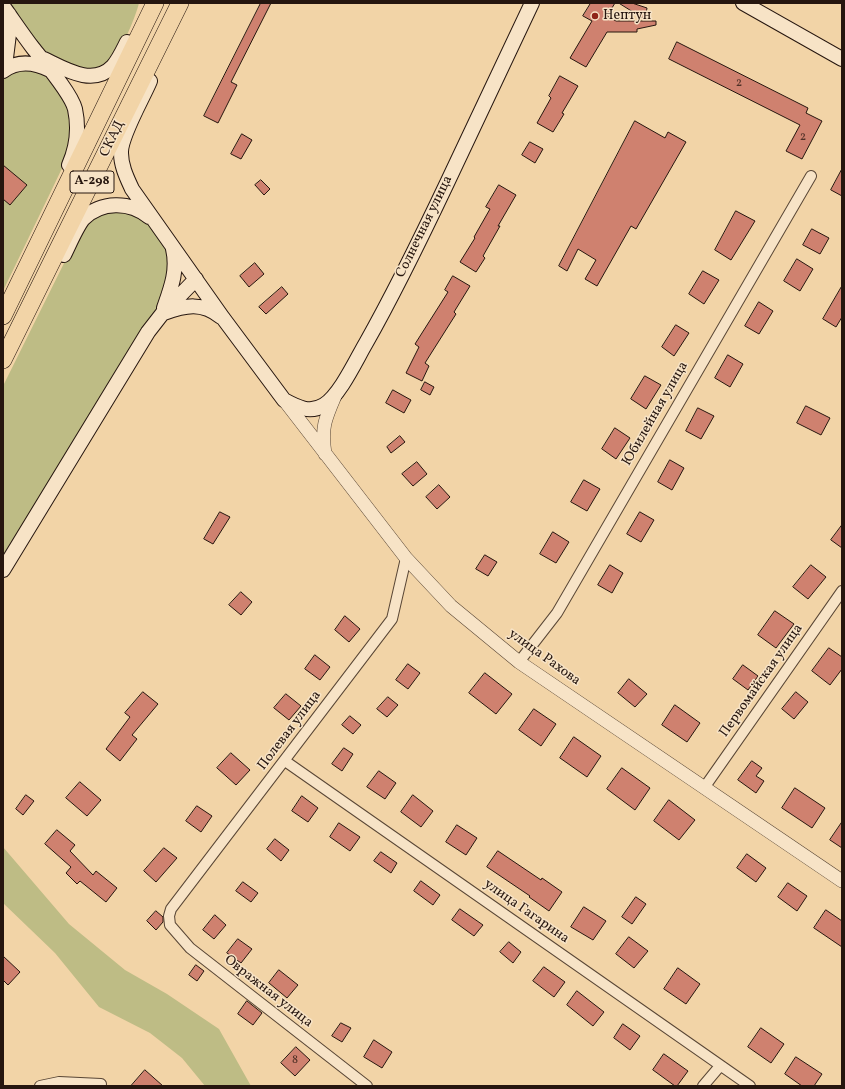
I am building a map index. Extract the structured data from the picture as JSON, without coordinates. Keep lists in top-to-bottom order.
{
  "streets": {
    "highway": ["СКАД", "А-298"],
    "main road": ["Солнечная улица"],
    "street": [
      "Юбилейная улица",
      "улица Рахова",
      "Первомайская улица",
      "Полевая улица",
      "улица Гагарина",
      "Овражная улица"
    ]
  },
  "crossings": [
    ["Солнечная улица", "улица Рахова"],
    ["Юбилейная улица", "улица Рахова"],
    ["улица Рахова", "Первомайская улица"],
    ["улица Рахова", "Полевая улица"],
    ["Полевая улица", "улица Гагарина"],
    ["Полевая улица", "Овражная улица"]
  ],
  "places": ["Нептун"],
  "house_numbers": ["2", "2", "8"]
}
